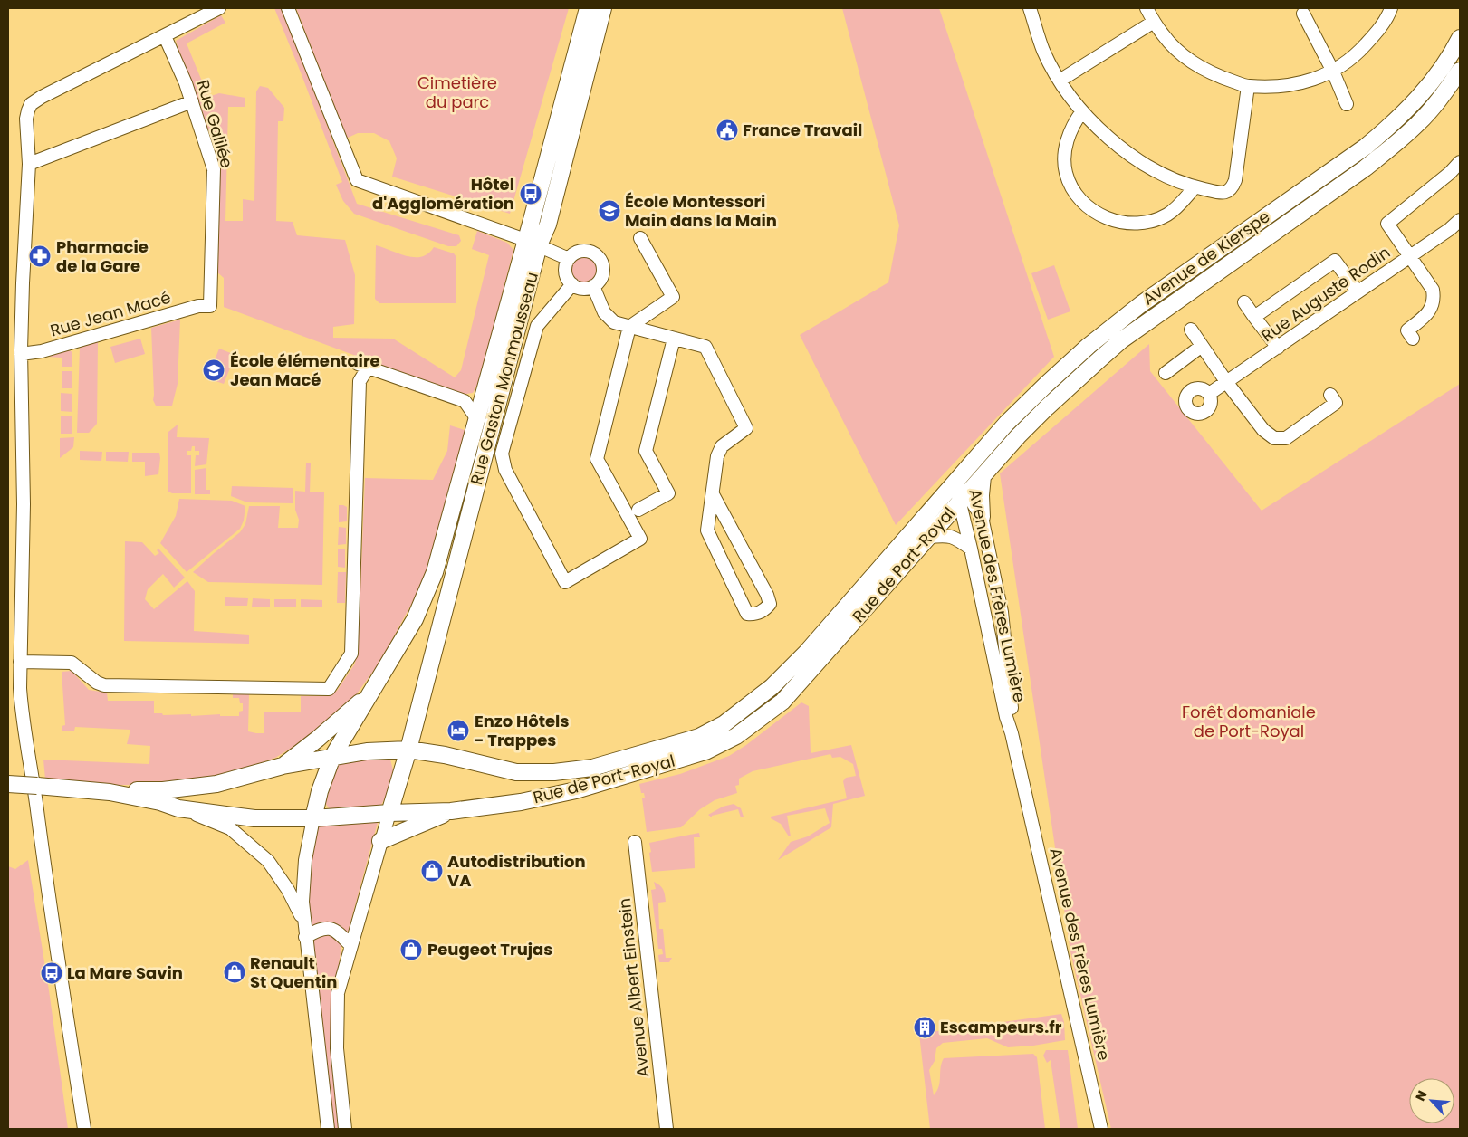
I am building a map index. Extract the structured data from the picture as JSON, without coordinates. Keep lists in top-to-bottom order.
{
  "streets": {
    "main road": ["Avenue de Kierspe", "Rue Gaston Monmousseau", "Rue de Port-Royal"],
    "street": [
      "Rue Galilée",
      "Rue Auguste Rodin",
      "Rue Jean Macé",
      "Avenue des Frères Lumière",
      "Avenue Albert Einstein"
    ]
  },
  "crossings": [
    ["Rue Galilée", "Rue Jean Macé"],
    ["Avenue de Kierspe", "Rue de Port-Royal"],
    ["Avenue de Kierspe", "Avenue des Frères Lumière"],
    ["Rue Gaston Monmousseau", "Rue de Port-Royal"],
    ["Rue de Port-Royal", "Avenue des Frères Lumière"]
  ],
  "parks": ["Cimetière du parc", "Forêt domaniale de Port-Royal"],
  "places": {
    "public building": ["France Travail"],
    "bus stop": ["Hôtel d'Agglomération", "La Mare Savin"],
    "school or university": ["École Montessori Main dans la Main", "École élémentaire Jean Macé"],
    "pharmacy": ["Pharmacie de la Gare"],
    "hotel": ["Enzo Hôtels - Trappes"],
    "shop": ["Autodistribution VA", "Peugeot Trujas", "Renault St Quentin"],
    "building": ["Escampeurs.fr"]
  },
  "north": "top left"
}
